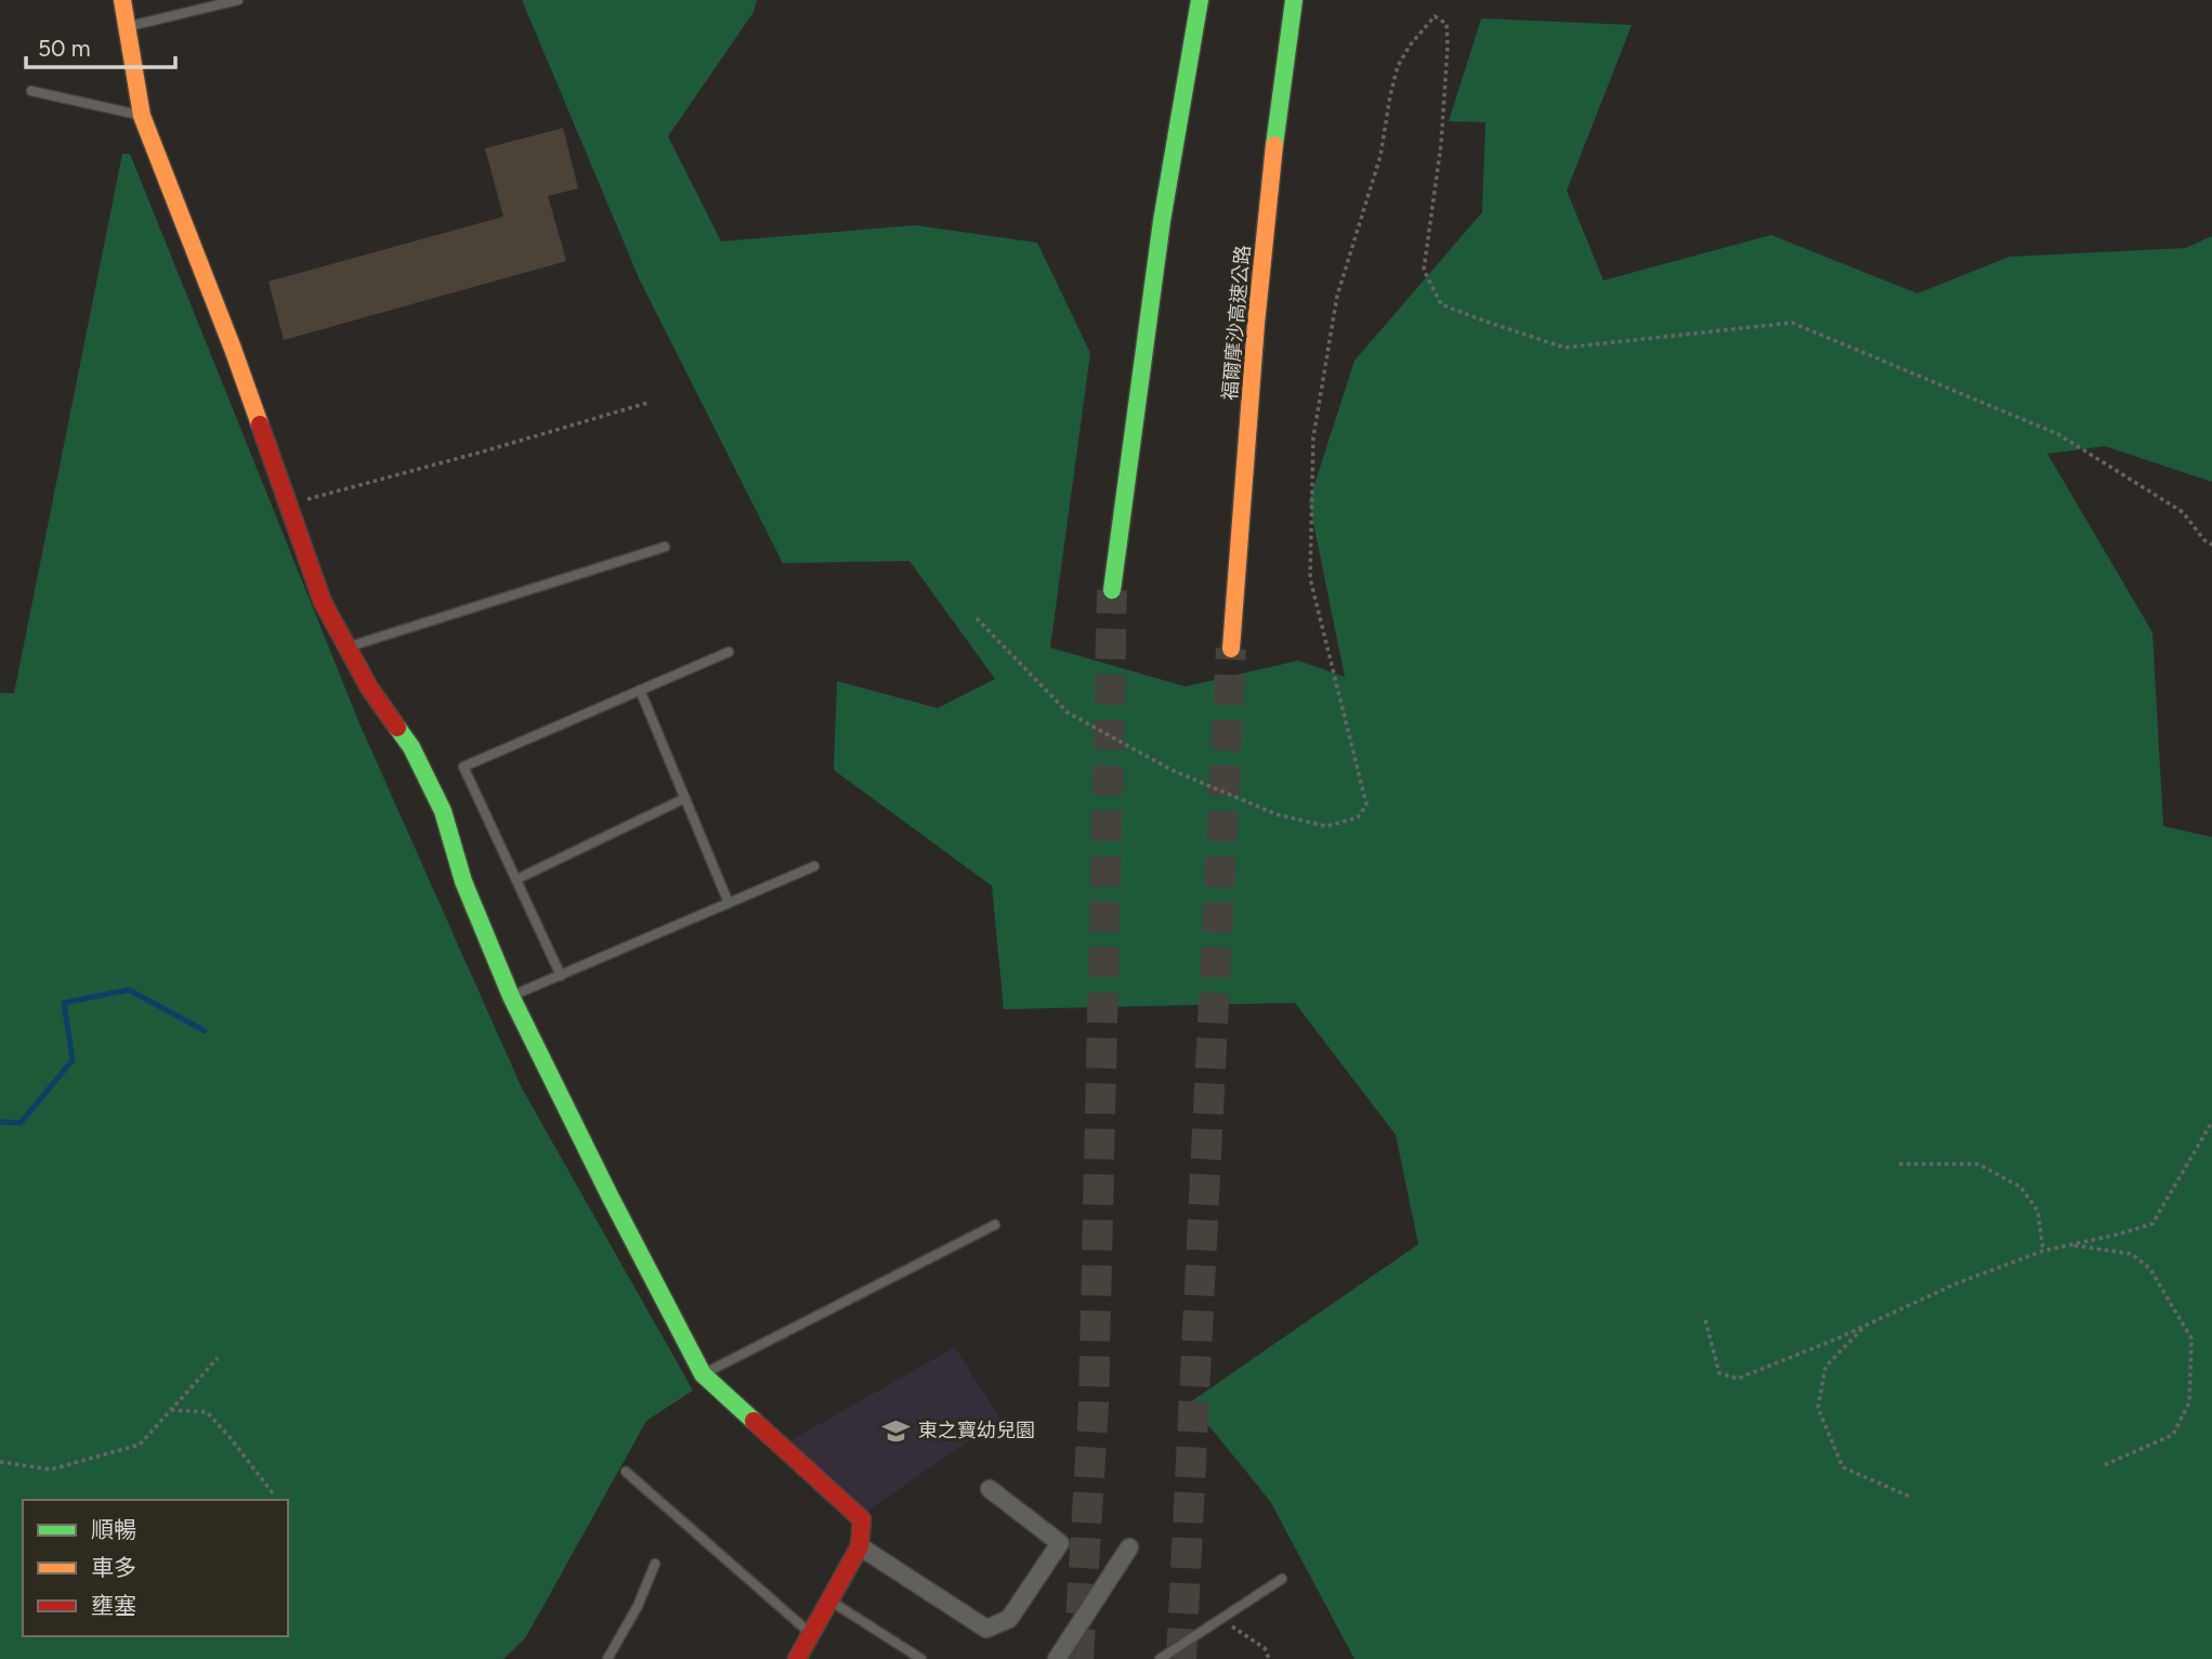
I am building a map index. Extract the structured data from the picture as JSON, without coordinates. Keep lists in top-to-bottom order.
{
  "streets": {
    "main road": ["福爾摩沙高速公路"]
  },
  "places": {
    "school or university": ["東之寶幼兒園"]
  },
  "legend": ["順暢", "車多", "壅塞"],
  "scale_bar": "50 m"
}
